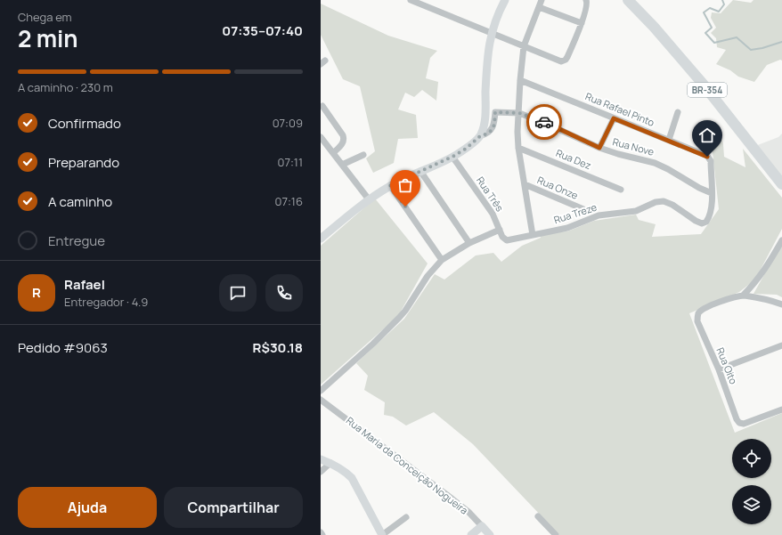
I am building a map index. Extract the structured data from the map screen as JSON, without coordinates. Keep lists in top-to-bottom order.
{
  "streets": {
    "highway": ["BR-354"],
    "street": [
      "Rua Rafael Pinto",
      "Rua Nove",
      "Rua Dez",
      "Rua Onze",
      "Rua Três",
      "Rua Treze",
      "Rua Oito",
      "Rua Maria da Conceição Nogueira"
    ]
  },
  "crossings": [
    ["Rua Rafael Pinto", "Rua Treze"],
    ["Rua Nove", "Rua Treze"],
    ["Rua Três", "Rua Treze"]
  ],
  "page": {
    "heading": ["2 min", "Chega em", "07:35–07:40"],
    "panel": [
      "Rafael",
      "Entregador · 4.9",
      "Pedido #9063",
      "R$30.18"
    ],
    "bar": "A caminho · 230 m",
    "list": [
      ["Confirmado", "07:09"],
      ["Preparando", "07:11"],
      ["A caminho", "07:16"],
      "Entregue"
    ],
    "round": "R",
    "buttons": ["Ajuda", "Compartilhar"]
  }
}
